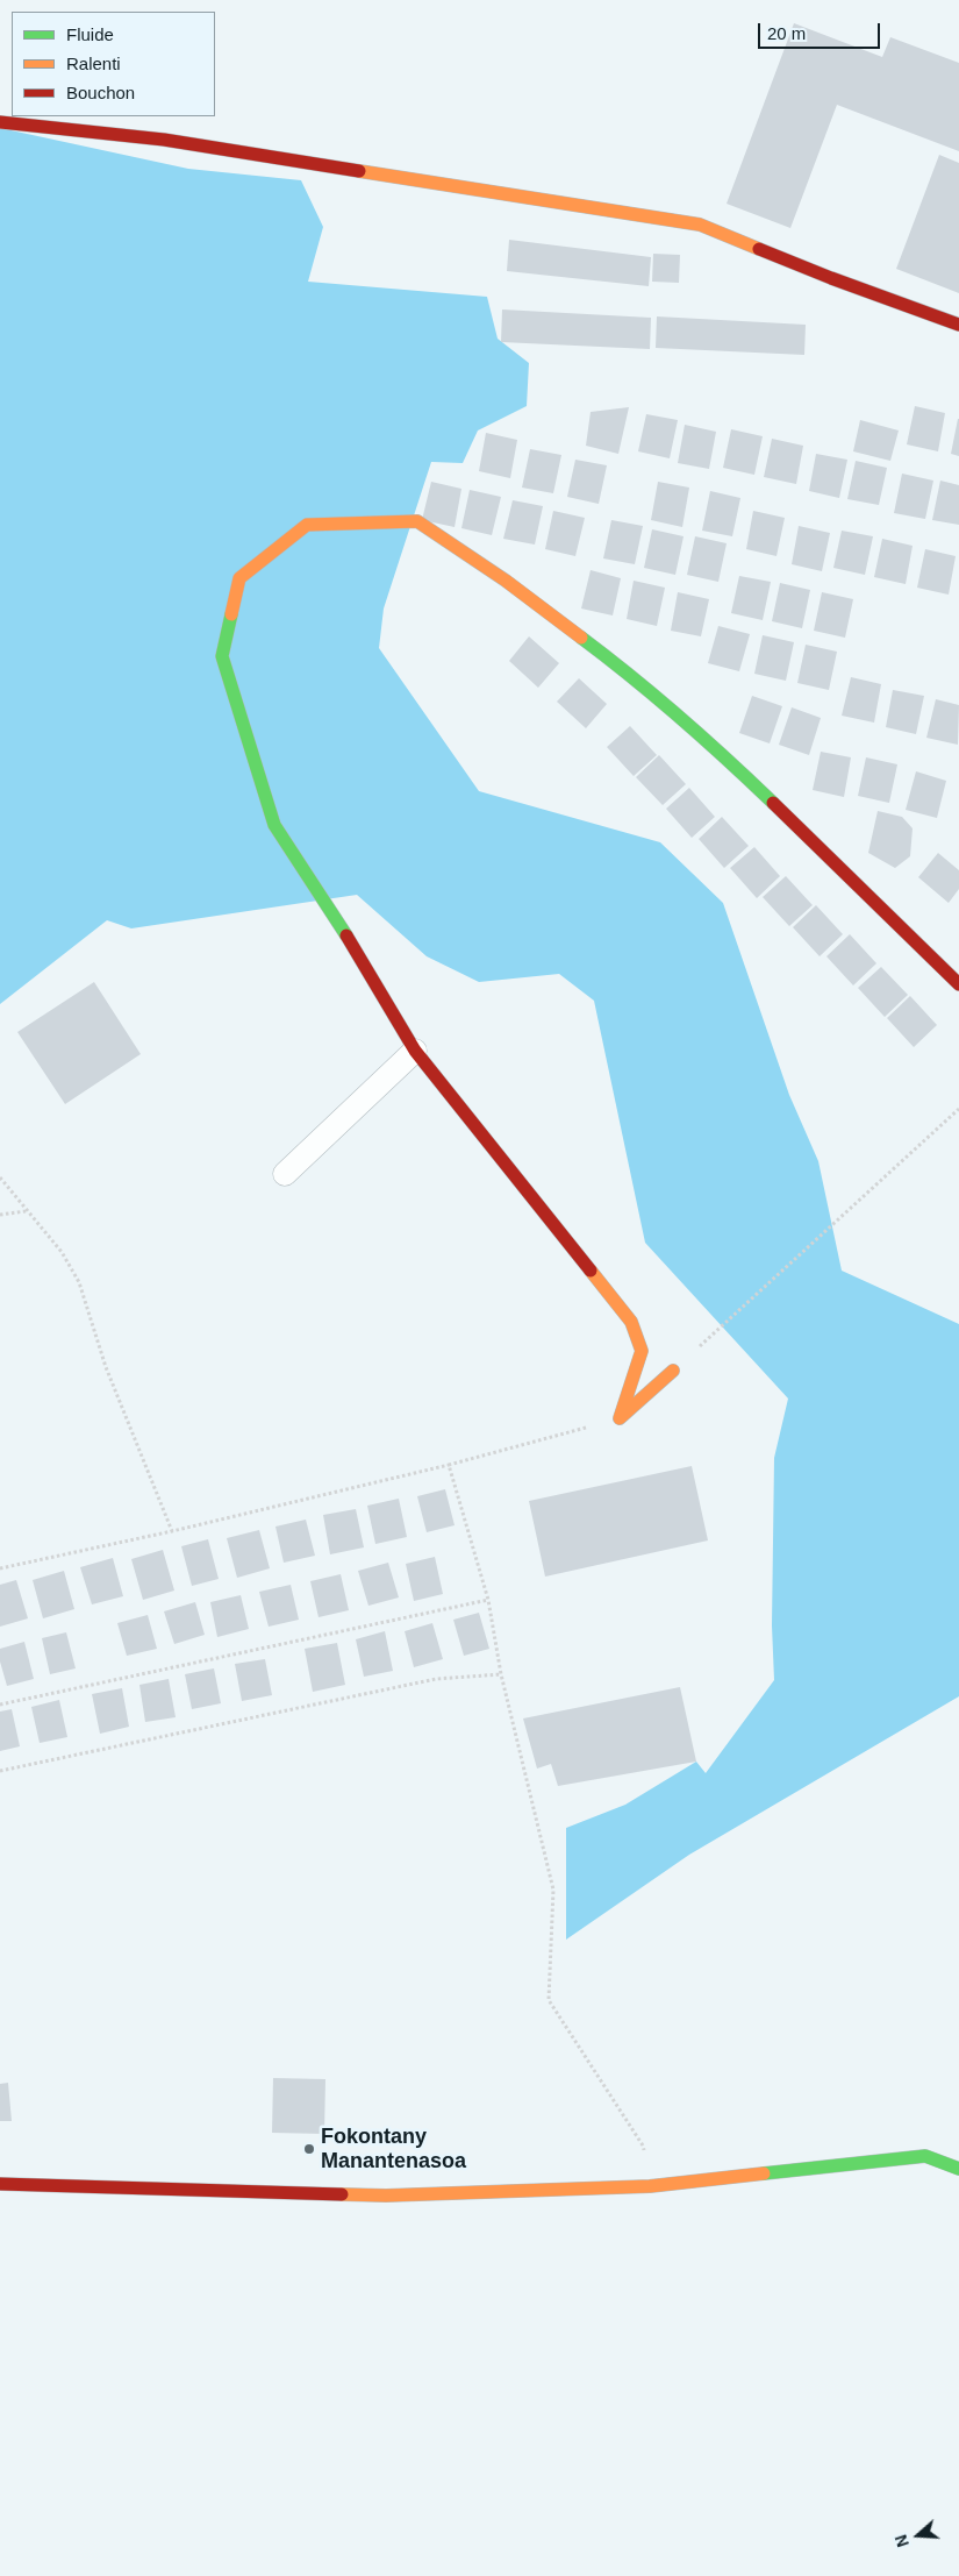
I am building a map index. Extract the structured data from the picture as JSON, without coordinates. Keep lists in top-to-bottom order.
{
  "places": ["Fokontany Manantenasoa"],
  "legend": ["Fluide", "Ralenti", "Bouchon"],
  "scale_bar": "20 m",
  "north": "left"
}
